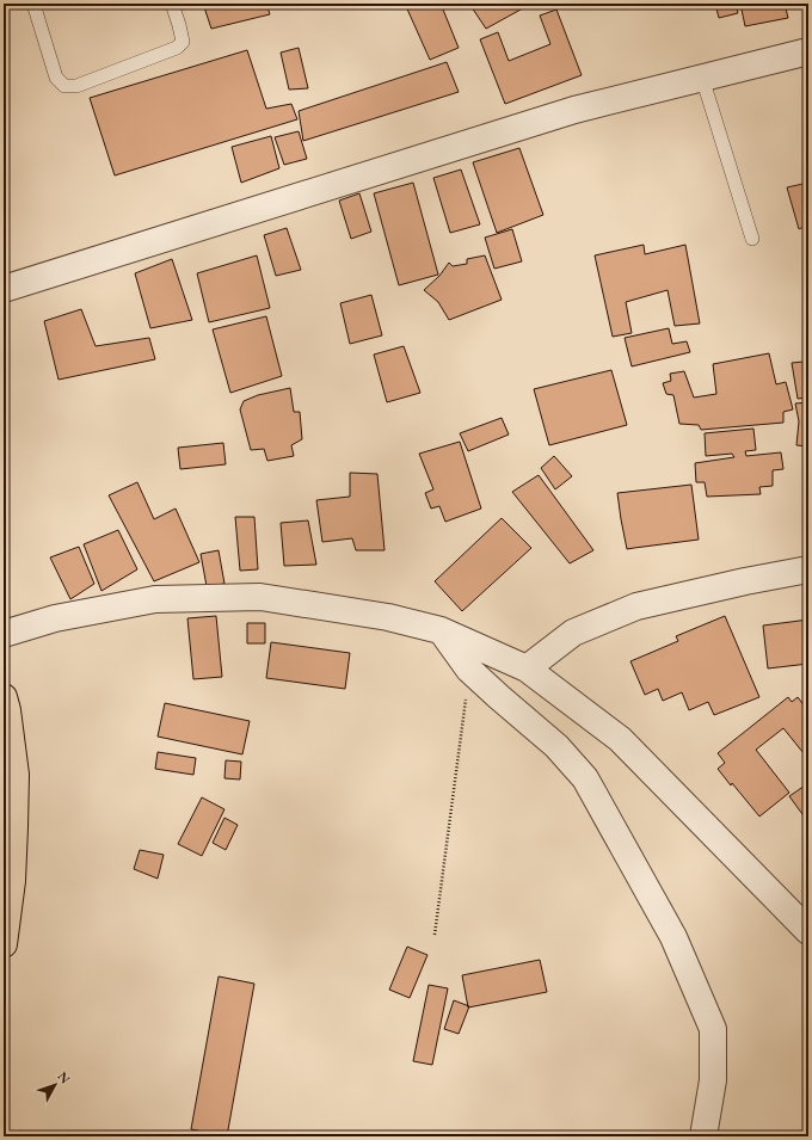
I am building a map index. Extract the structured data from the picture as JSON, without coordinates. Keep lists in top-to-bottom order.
{
  "north": "top right"
}
